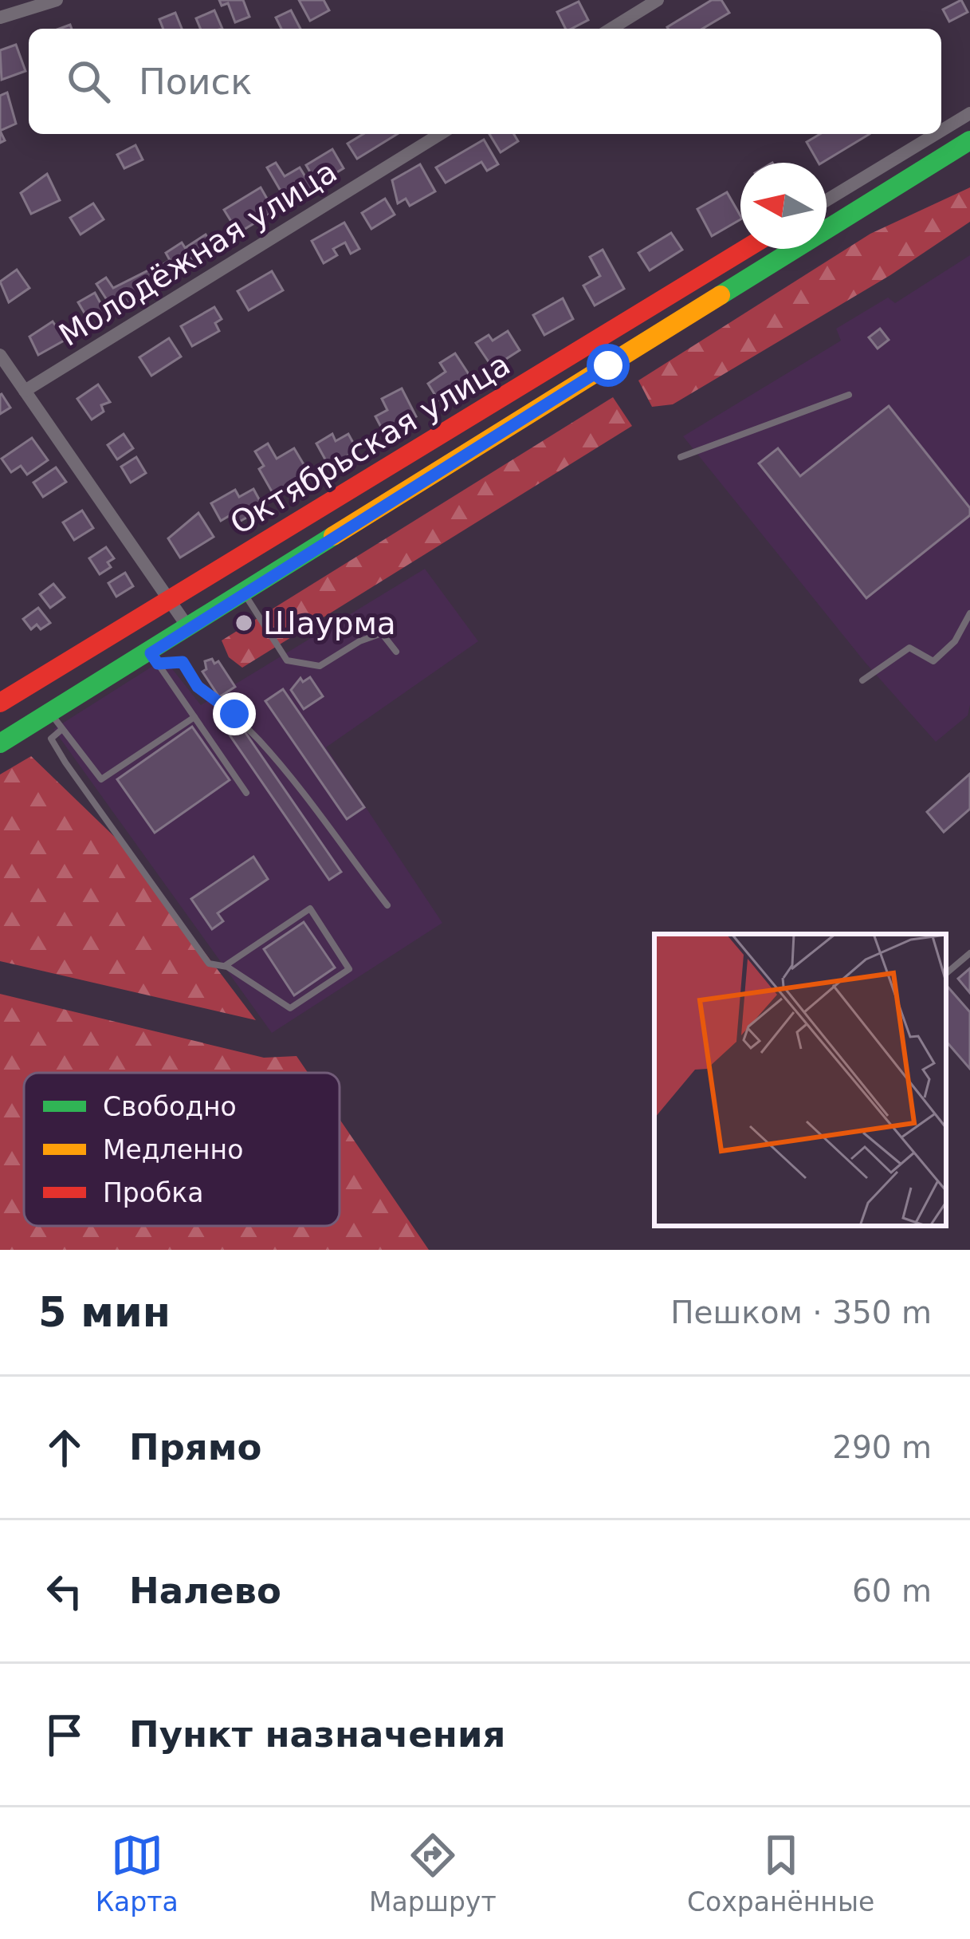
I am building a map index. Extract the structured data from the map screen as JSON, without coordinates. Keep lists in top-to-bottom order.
{
  "streets": {
    "main road": ["Октябрьская улица"],
    "street": ["Молодёжная улица"]
  },
  "places": ["Шаурма"],
  "legend": ["Свободно", "Медленно", "Пробка"],
  "north": "left",
  "page": {
    "search": "Поиск",
    "heading": ["5 мин", "Пешком · 350 m"],
    "list": [
      ["Прямо", "290 m"],
      ["Налево", "60 m"],
      "Пункт назначения"
    ],
    "nav": ["Карта", "Маршрут", "Сохранённые"]
  }
}
